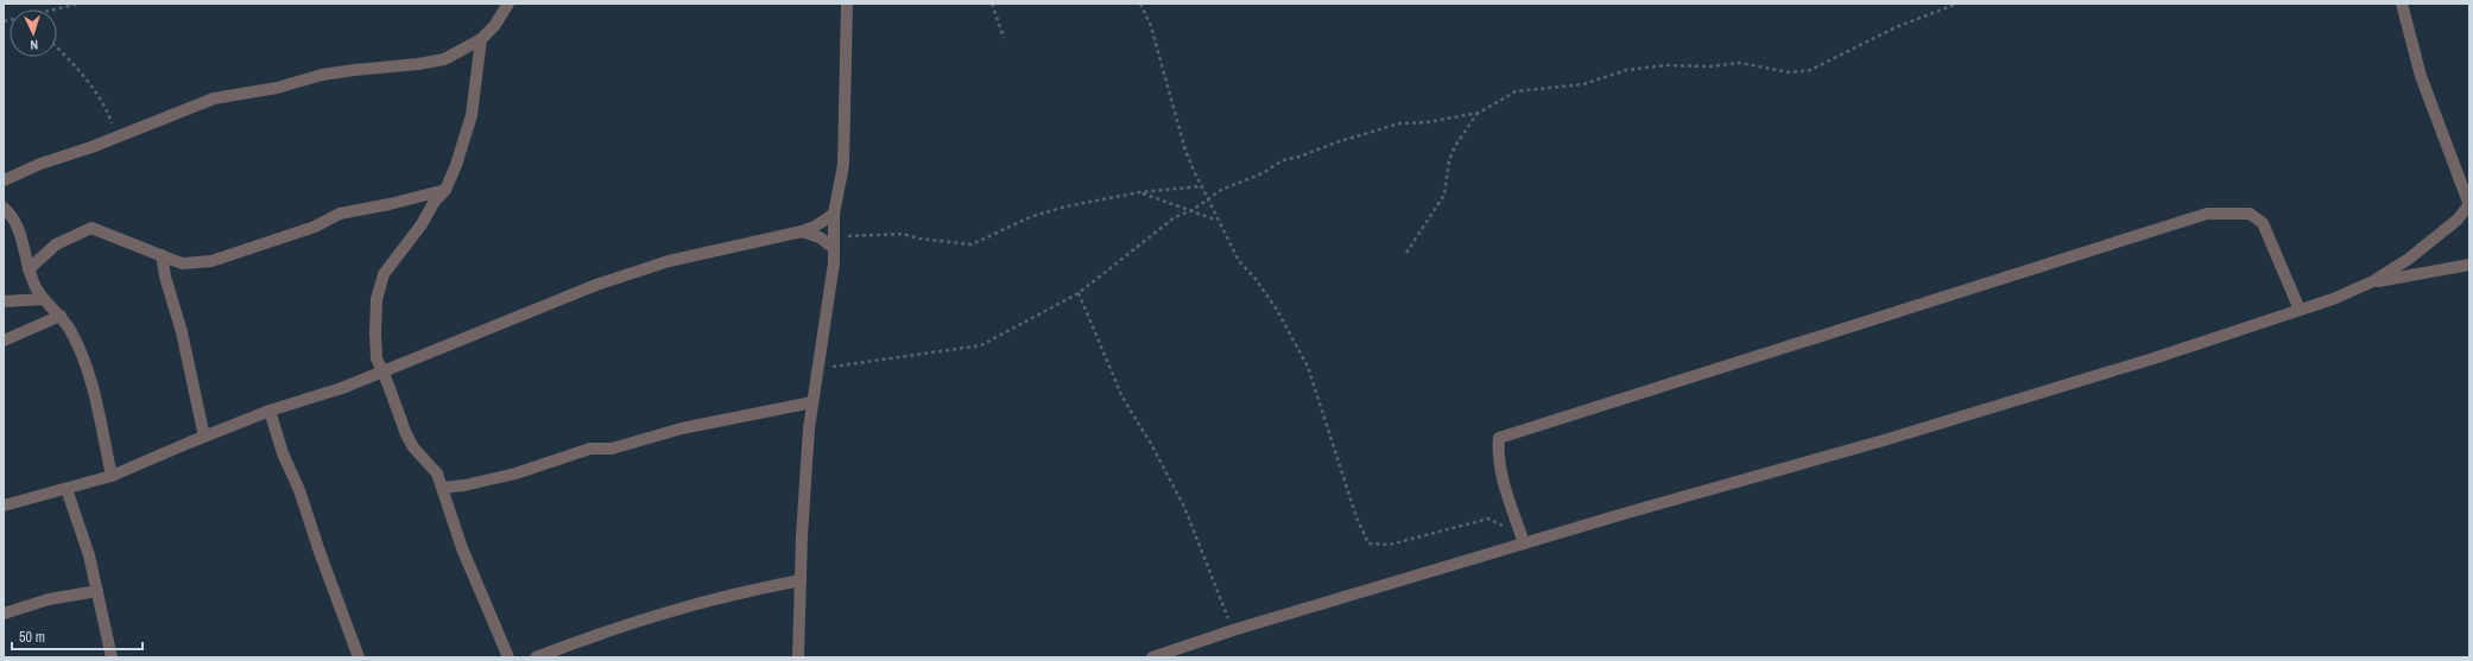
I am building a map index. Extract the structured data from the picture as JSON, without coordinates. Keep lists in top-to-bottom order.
{
  "scale_bar": "50 m",
  "north": "bottom"
}
